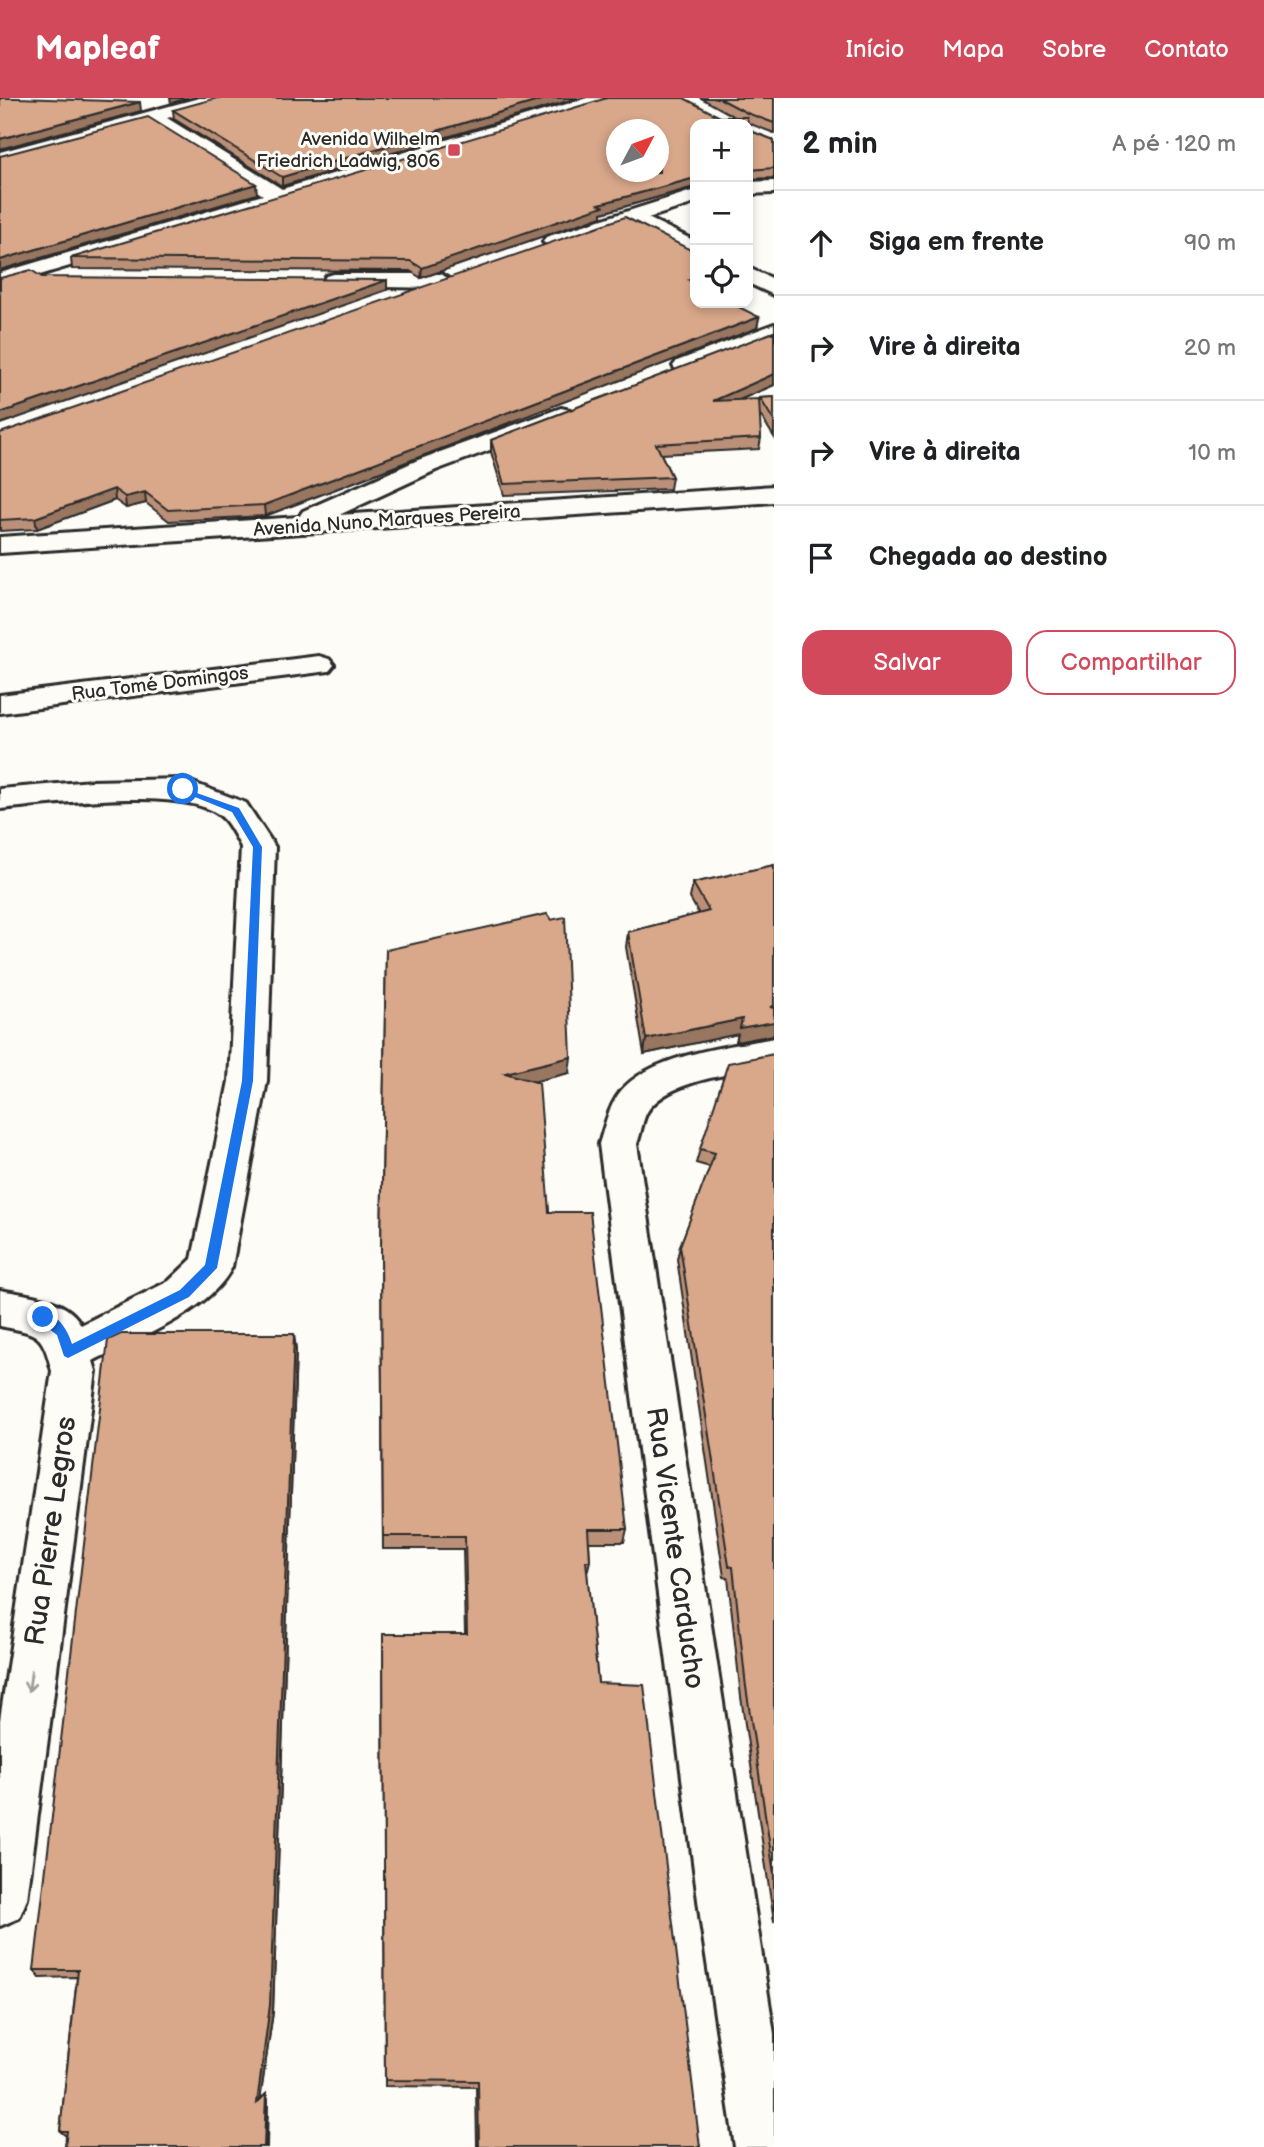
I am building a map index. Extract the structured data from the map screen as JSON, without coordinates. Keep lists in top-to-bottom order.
{
  "streets": {
    "street": [
      "Avenida Nuno Marques Pereira",
      "Rua Tomé Domingos",
      "Rua Pierre Legros",
      "Rua Vicente Carducho"
    ]
  },
  "one_way": ["Rua Pierre Legros"],
  "places": {
    "transit": ["Avenida Wilhelm Friedrich Ladwig, 806"]
  },
  "north": "top right",
  "page": {
    "header": "Mapleaf",
    "nav": [
      "Início",
      "Mapa",
      "Sobre",
      "Contato"
    ],
    "heading": ["2 min", "A pé · 120 m"],
    "map_buttons": ["+", "−"],
    "list": [
      ["Siga em frente", "90 m"],
      ["Vire à direita", "20 m"],
      ["Vire à direita", "10 m"],
      "Chegada ao destino"
    ],
    "buttons": ["Salvar", "Compartilhar"]
  }
}
